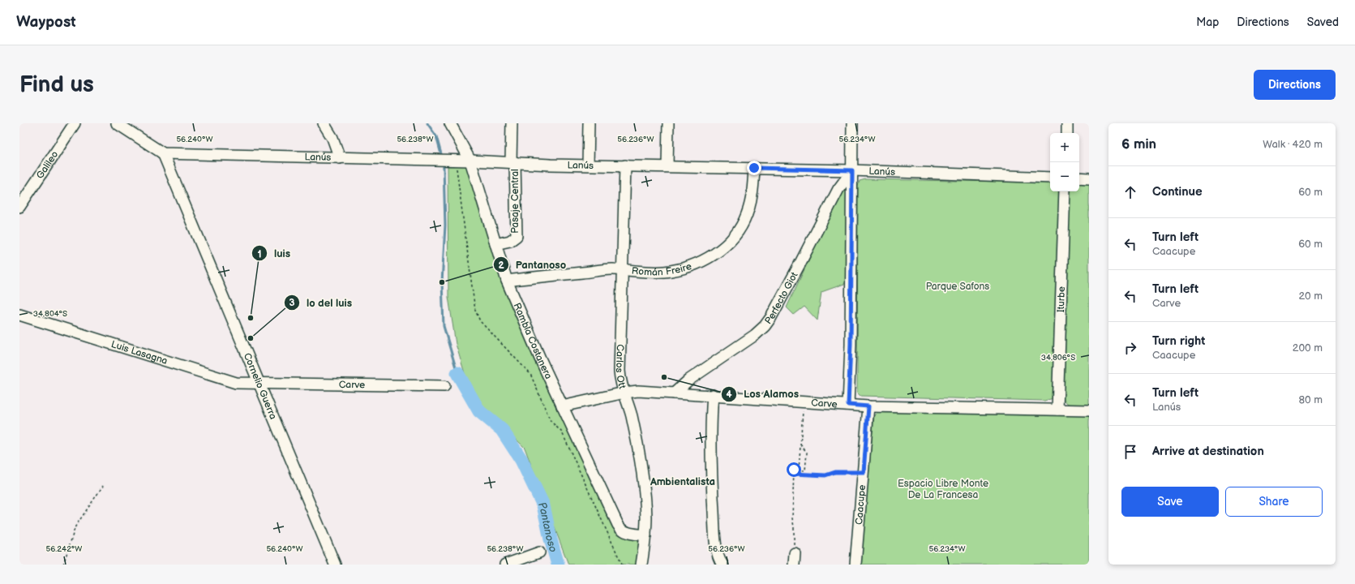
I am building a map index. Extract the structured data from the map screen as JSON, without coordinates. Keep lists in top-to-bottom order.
{
  "streets": {
    "street": [
      "Lanús",
      "Galileo",
      "Pasaje Central",
      "Román Freire",
      "Perfecto Giot",
      "Iturbe",
      "Rambla Costanera",
      "Luis Lasagna",
      "Carlos Ott",
      "Carve",
      "Cornelio Guerra",
      "Caacupe"
    ]
  },
  "crossings": [
    ["Lanús", "Pasaje Central"],
    ["Lanús", "Román Freire"],
    ["Lanús", "Perfecto Giot"],
    ["Lanús", "Rambla Costanera"],
    ["Lanús", "Carlos Ott"],
    ["Lanús", "Cornelio Guerra"],
    ["Pasaje Central", "Rambla Costanera"],
    ["Román Freire", "Rambla Costanera"],
    ["Román Freire", "Carlos Ott"],
    ["Perfecto Giot", "Carve"],
    ["Iturbe", "Carve"],
    ["Rambla Costanera", "Carlos Ott"],
    ["Rambla Costanera", "Carve"],
    ["Luis Lasagna", "Carve"],
    ["Luis Lasagna", "Cornelio Guerra"],
    ["Carlos Ott", "Carve"],
    ["Carve", "Cornelio Guerra"],
    ["Carve", "Caacupe"]
  ],
  "districts": ["Ambientalista"],
  "water": ["Pantanoso"],
  "parks": ["Parque Safons", "Espacio Libre Monte De La Francesa"],
  "places": [
    "Pantanoso",
    "luis",
    "lo del luis",
    "Los Alamos"
  ],
  "page": {
    "header": "Waypost",
    "nav": ["Map", "Directions", "Saved"],
    "buttons": [
      "Directions",
      ["Save", "Share"]
    ],
    "title": "Find us",
    "heading": ["6 min", "Walk · 420 m"],
    "map_buttons": ["+", "−"],
    "list": [
      ["Continue", "60 m"],
      ["Turn left", "Caacupe", "60 m"],
      ["Turn left", "Carve", "20 m"],
      ["Turn right", "Caacupe", "200 m"],
      ["Turn left", "Lanús", "80 m"],
      "Arrive at destination"
    ]
  },
  "coordinates": [
    "56.240°W",
    "56.238°W",
    "56.236°W",
    "56.234°W",
    "34.804°S",
    "34.806°S",
    "56.242°W"
  ]
}
